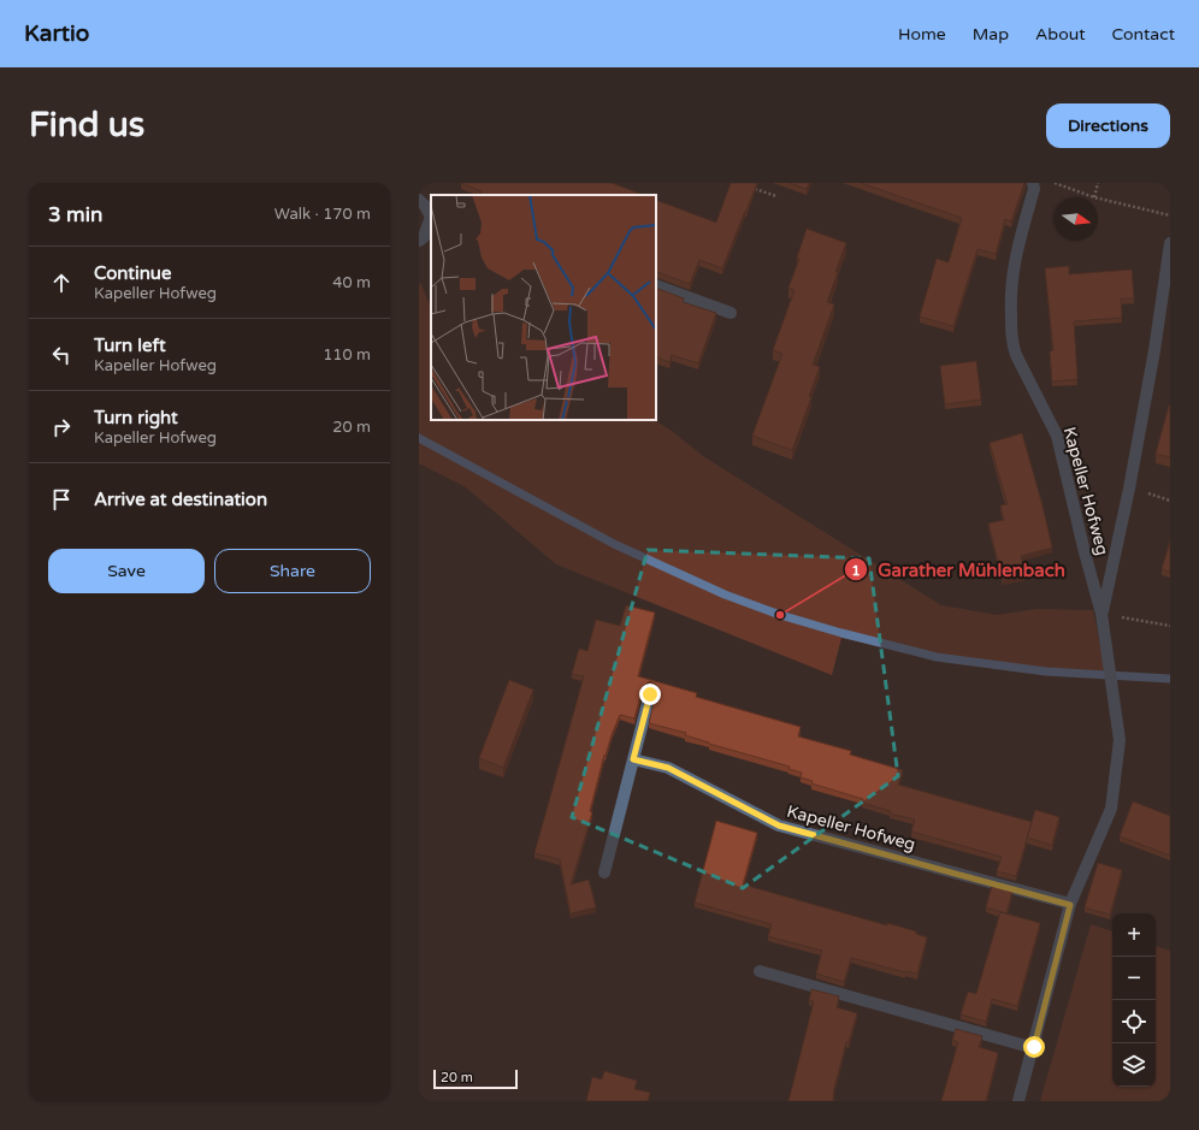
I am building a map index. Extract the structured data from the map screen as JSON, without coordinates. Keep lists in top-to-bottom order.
{
  "streets": {
    "street": ["Kapeller Hofweg"]
  },
  "places": ["Garather Mühlenbach"],
  "scale_bar": "20 m",
  "north": "right",
  "page": {
    "header": "Kartio",
    "nav": [
      "Home",
      "Map",
      "About",
      "Contact"
    ],
    "buttons": [
      "Directions",
      ["Save", "Share"]
    ],
    "title": "Find us",
    "heading": ["3 min", "Walk · 170 m"],
    "list": [
      ["Continue", "Kapeller Hofweg", "40 m"],
      ["Turn left", "Kapeller Hofweg", "110 m"],
      ["Turn right", "Kapeller Hofweg", "20 m"],
      "Arrive at destination"
    ],
    "map_buttons": ["+", "−"],
    "scale": "20 m"
  }
}
